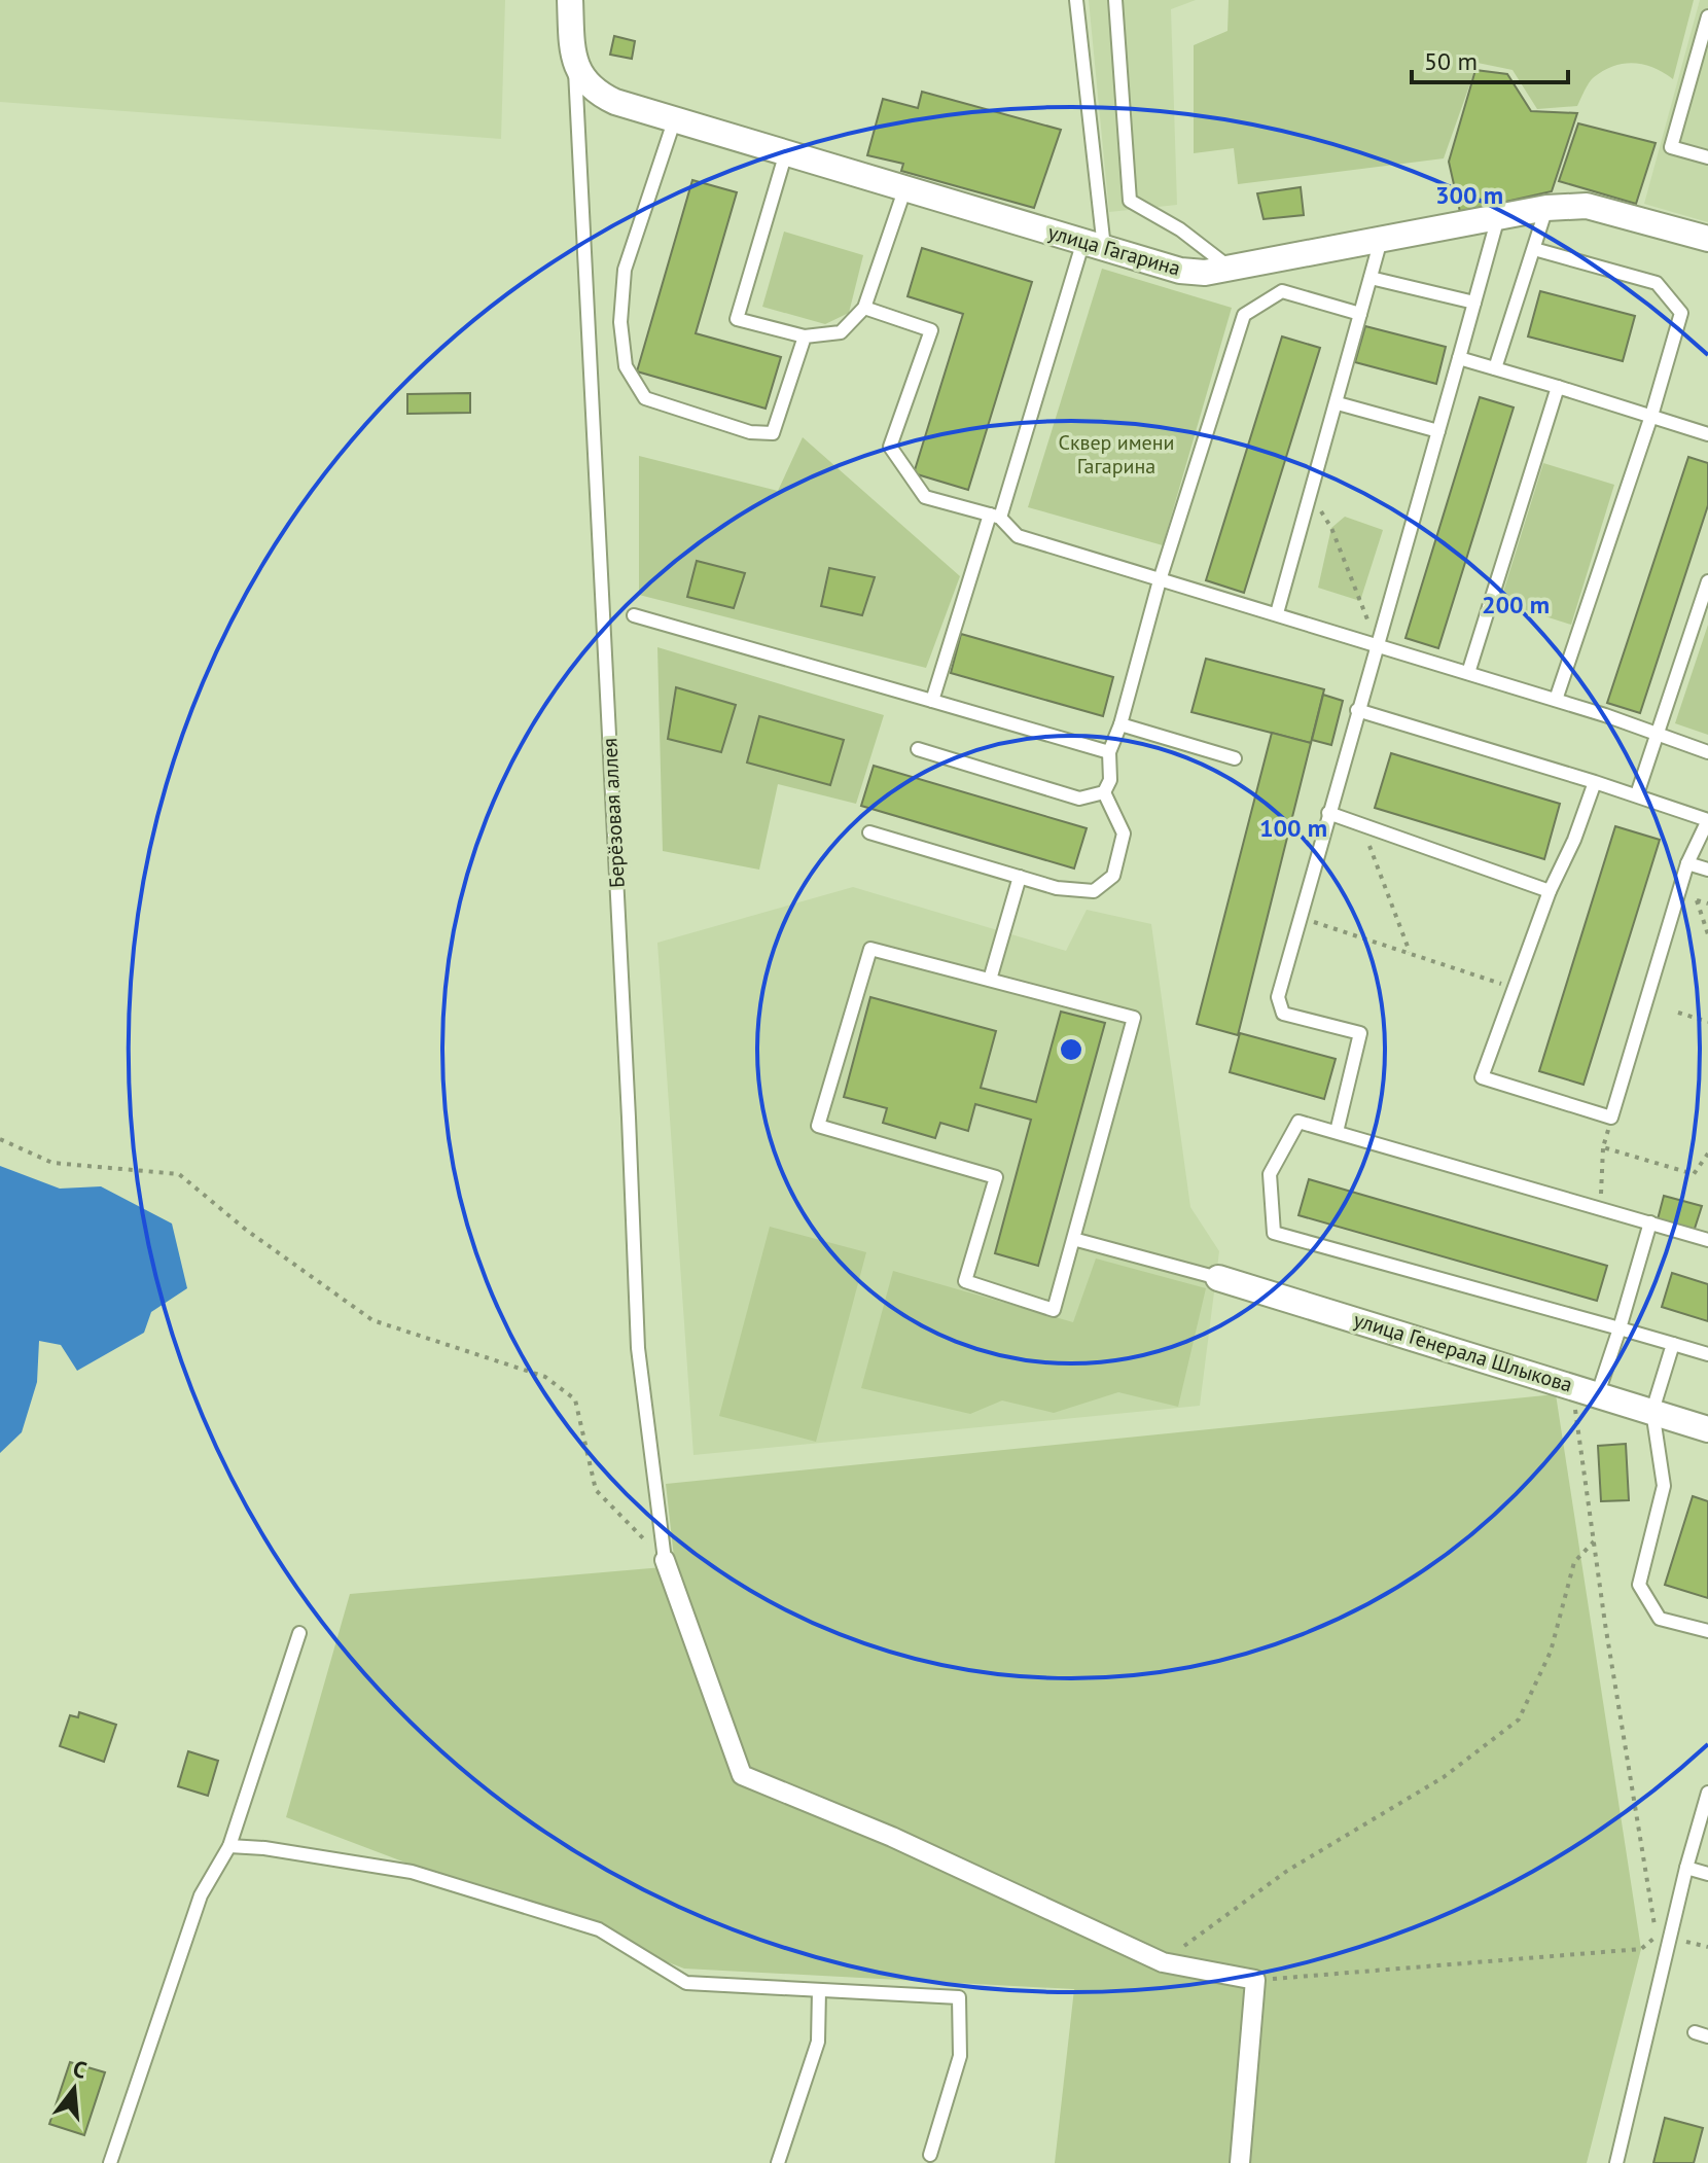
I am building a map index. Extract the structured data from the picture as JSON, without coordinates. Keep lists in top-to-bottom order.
{
  "streets": {
    "street": ["улица Гагарина", "улица Генерала Шлыкова"],
    "lane": ["Берёзовая аллея"]
  },
  "crossings": [
    ["улица Гагарина", "Берёзовая аллея"]
  ],
  "parks": ["Сквер имени Гагарина"],
  "scale_bar": "50 m",
  "north": "top",
  "rings": ["300 m", "200 m", "100 m"]
}
